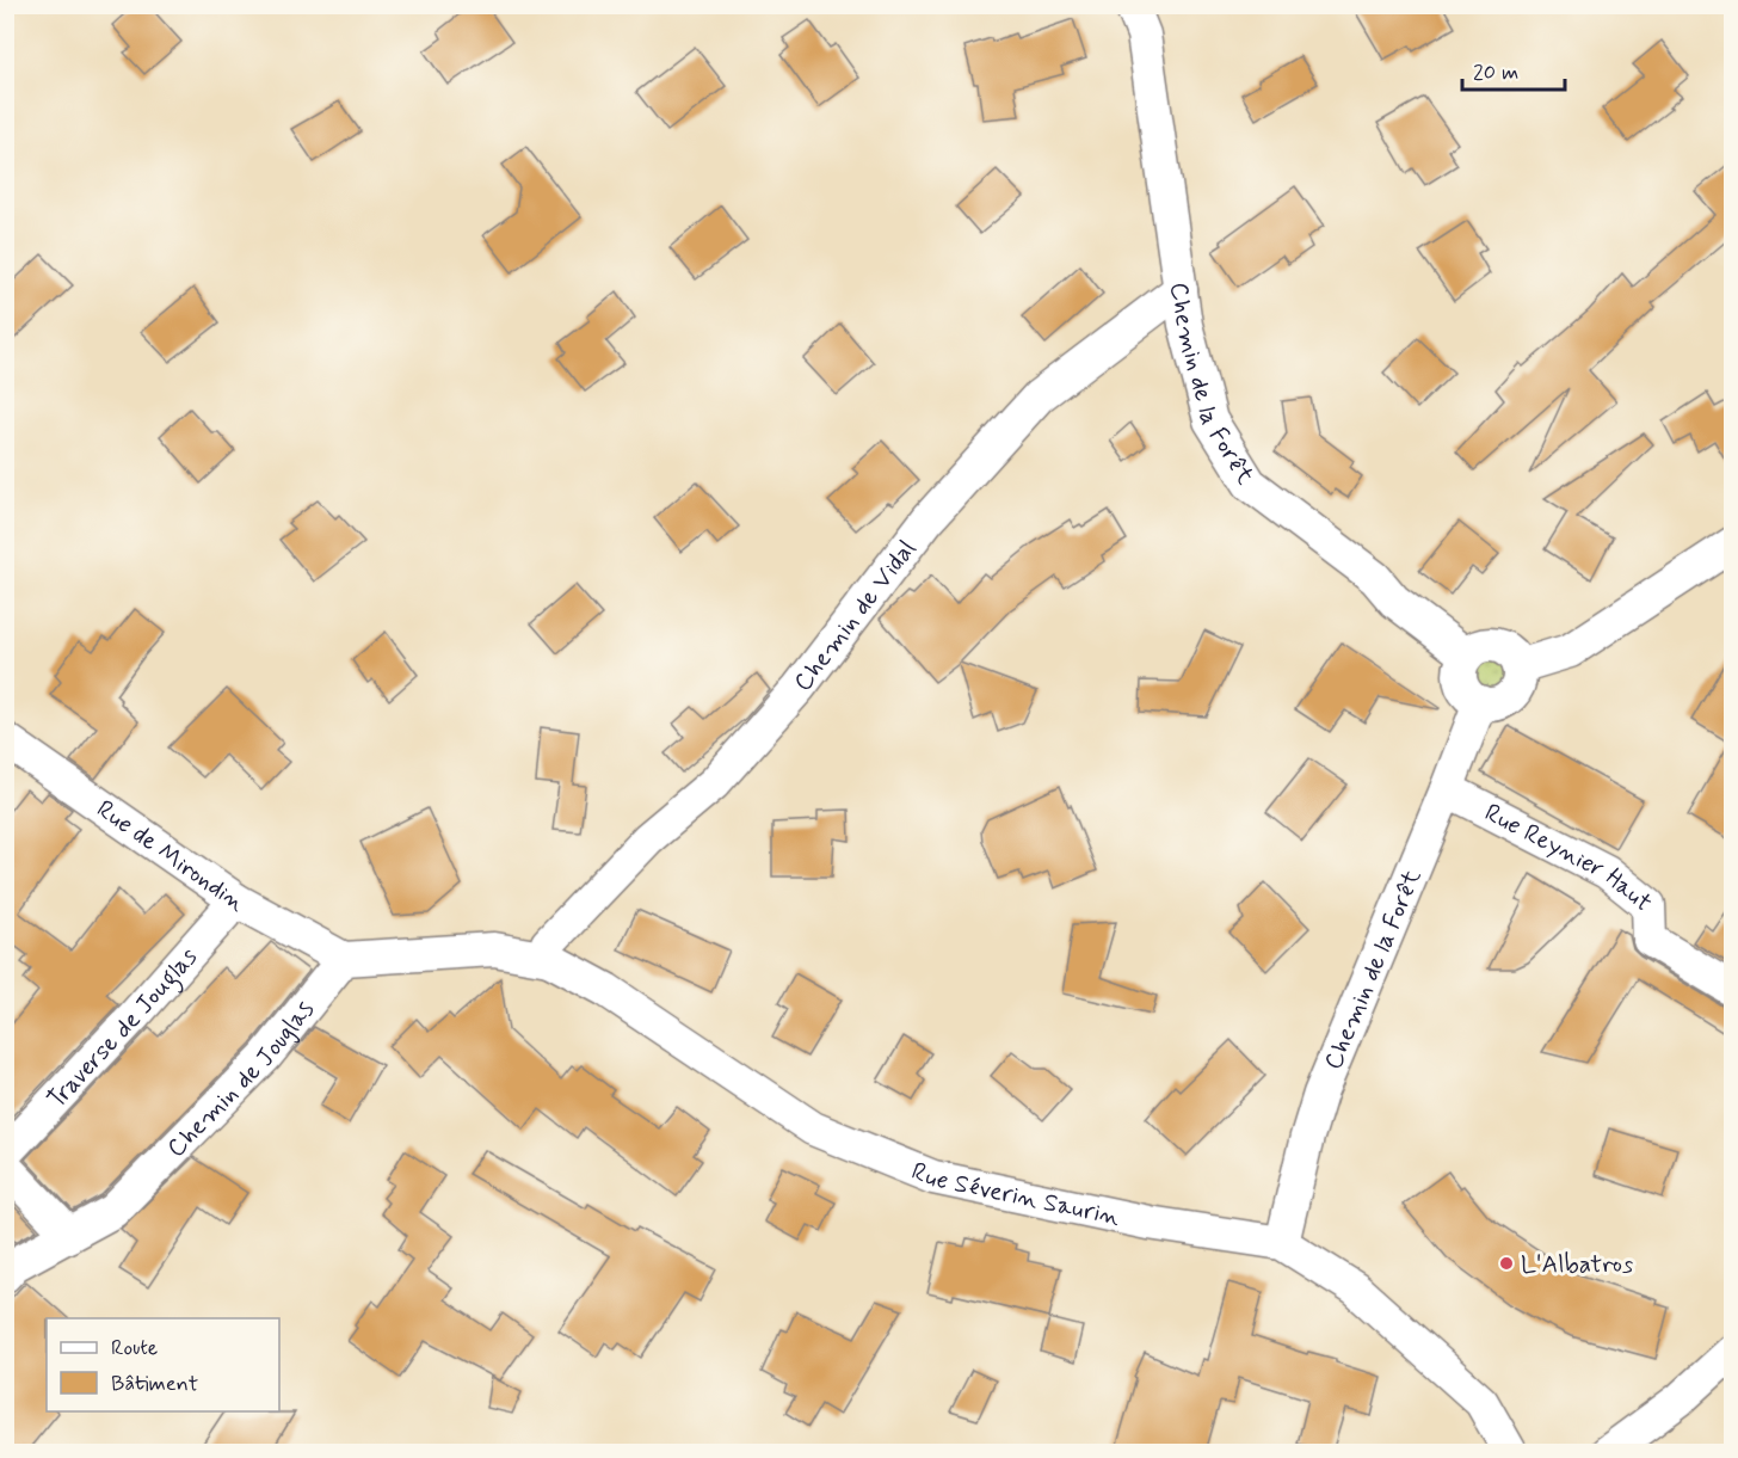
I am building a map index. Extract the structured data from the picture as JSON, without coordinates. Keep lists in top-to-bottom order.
{
  "streets": {
    "street": [
      "Chemin de la Forêt",
      "Chemin de Vidal",
      "Rue de Mirondin",
      "Rue Reynier Haut",
      "Traverse de Jouglas",
      "Chemin de Jouglas",
      "Rue Séverin Saurin"
    ]
  },
  "crossings": [
    ["Chemin de la Forêt", "Chemin de Vidal"],
    ["Chemin de la Forêt", "Rue Reynier Haut"],
    ["Chemin de la Forêt", "Rue Séverin Saurin"],
    ["Chemin de Vidal", "Rue Séverin Saurin"],
    ["Rue de Mirondin", "Traverse de Jouglas"],
    ["Rue de Mirondin", "Chemin de Jouglas"],
    ["Rue de Mirondin", "Rue Séverin Saurin"],
    ["Chemin de Jouglas", "Rue Séverin Saurin"]
  ],
  "places": ["L'Albatros"],
  "legend": ["Route", "Bâtiment"],
  "scale_bar": "20 m"
}
